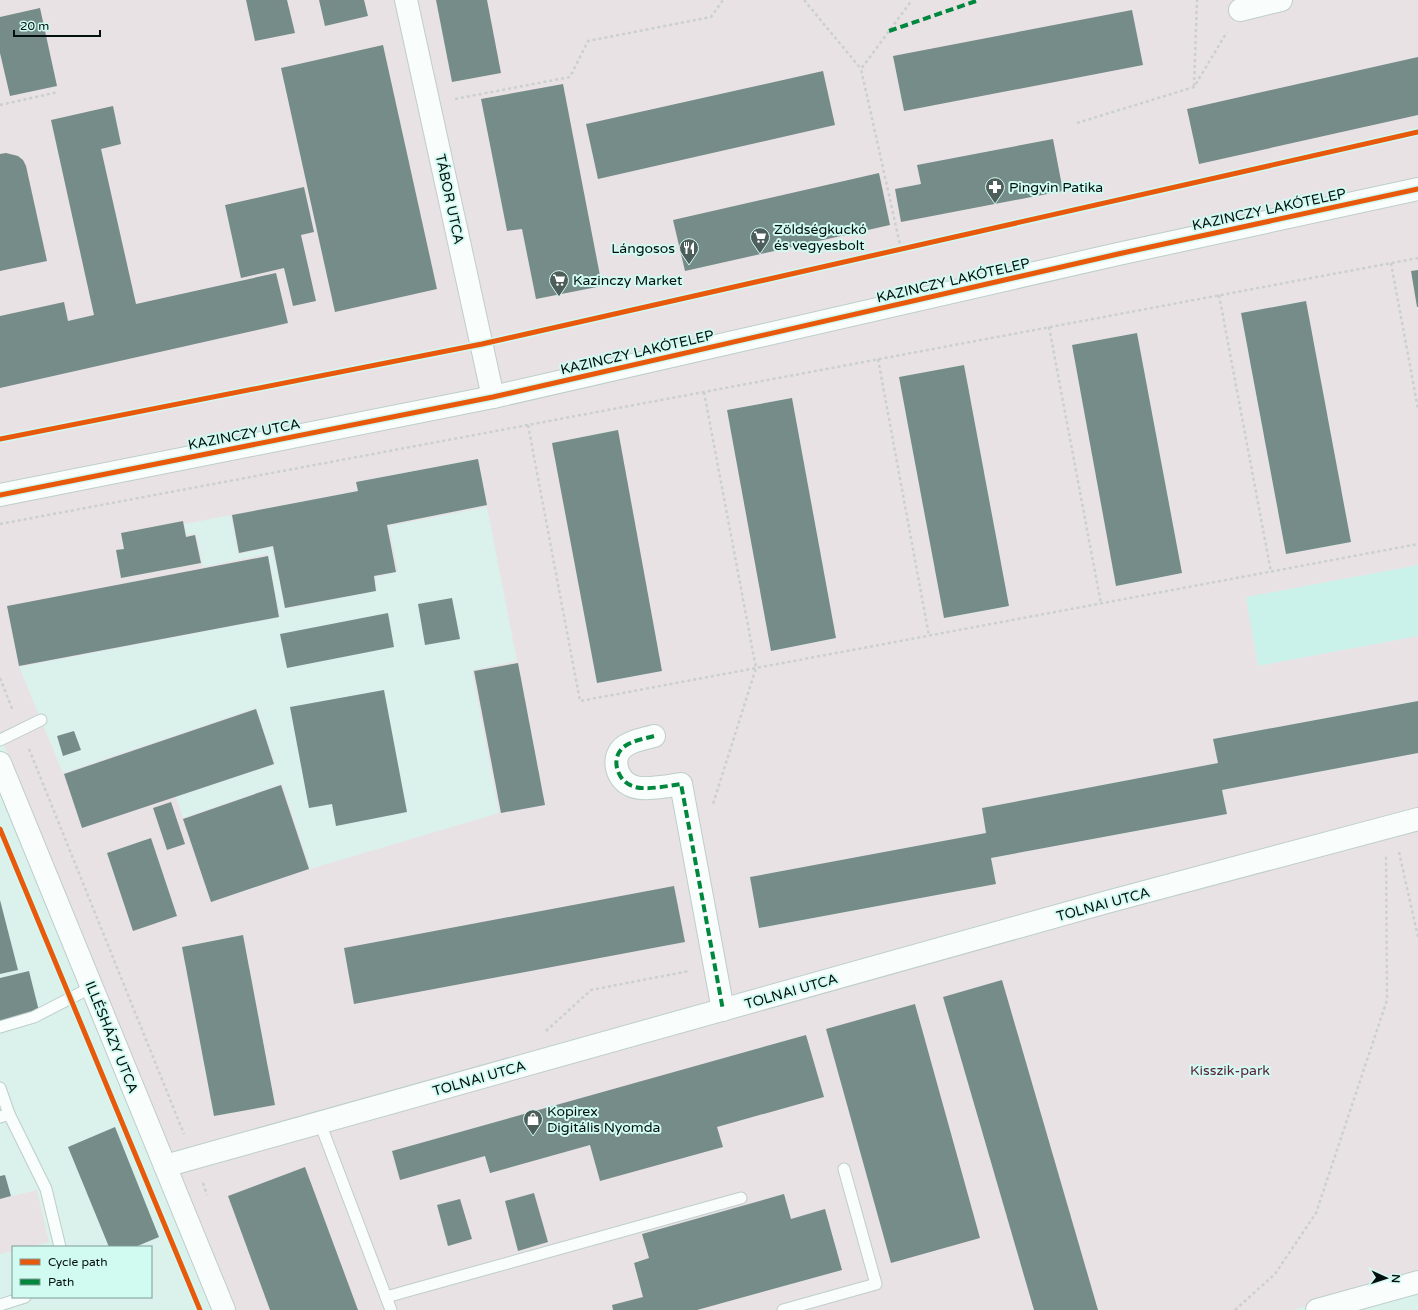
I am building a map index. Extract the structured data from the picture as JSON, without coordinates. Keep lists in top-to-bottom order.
{
  "streets": {
    "street": [
      "TÁBOR UTCA",
      "KAZINCZY LAKÓTELEP",
      "KAZINCZY UTCA",
      "TOLNAI UTCA",
      "ILLÉSHÁZY UTCA"
    ]
  },
  "crossings": [
    ["TÁBOR UTCA", "KAZINCZY LAKÓTELEP"],
    ["TÁBOR UTCA", "KAZINCZY UTCA"],
    ["KAZINCZY LAKÓTELEP", "KAZINCZY UTCA"],
    ["TOLNAI UTCA", "ILLÉSHÁZY UTCA"]
  ],
  "parks": ["Kisszik-park"],
  "places": {
    "pharmacy": ["Pingvin Patika"],
    "supermarket": ["Zöldségkuckó és vegyesbolt", "Kazinczy Market"],
    "restaurant": ["Lángosos"],
    "shop": ["Kopirex Digitális Nyomda"]
  },
  "legend": ["Cycle path", "Path"],
  "scale_bar": "20 m",
  "north": "right"
}
